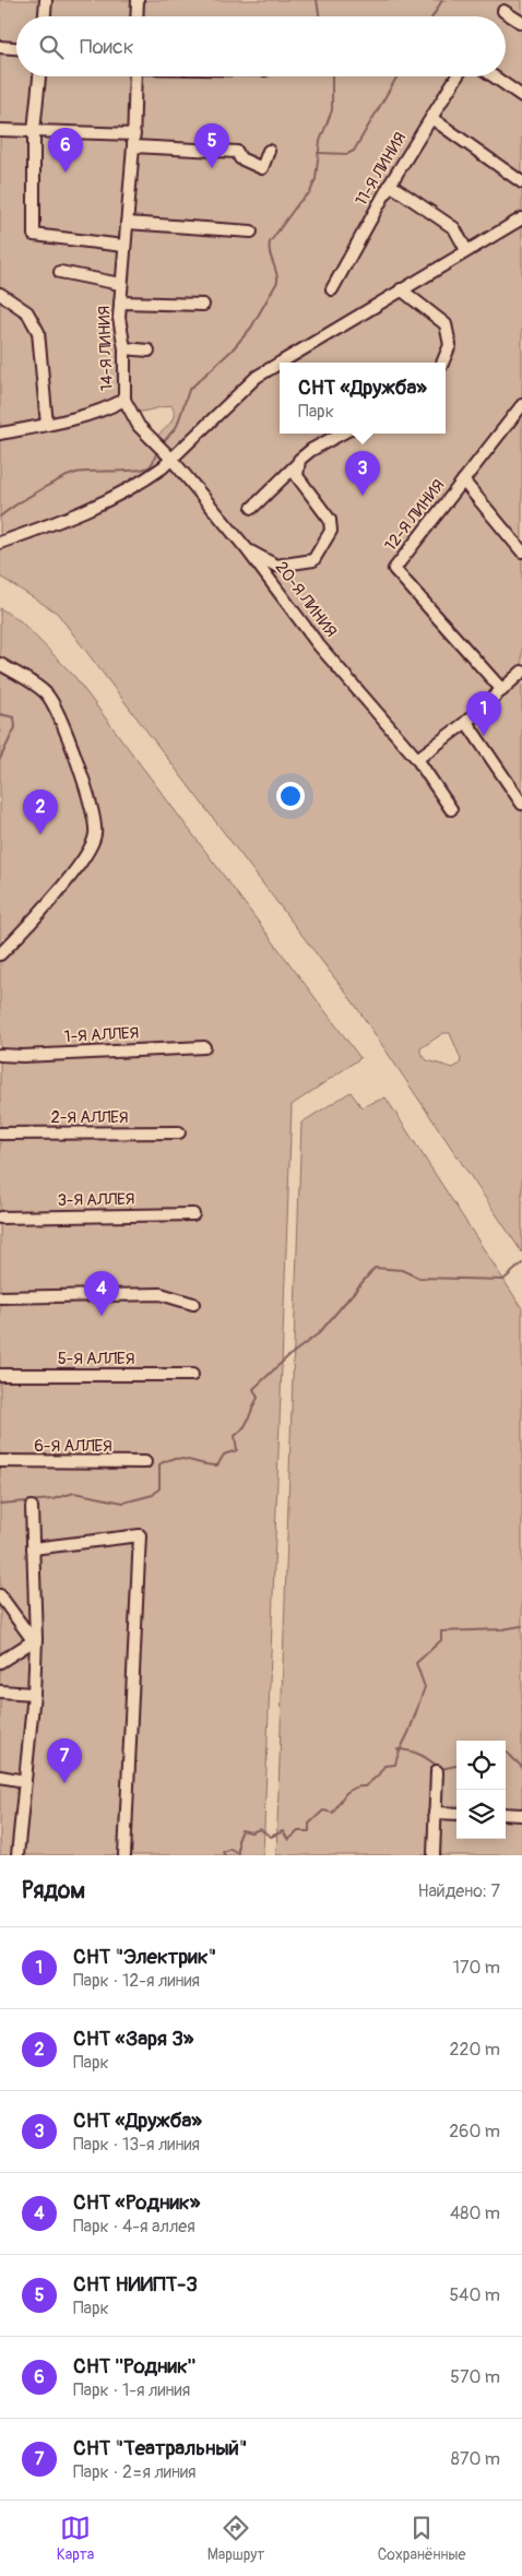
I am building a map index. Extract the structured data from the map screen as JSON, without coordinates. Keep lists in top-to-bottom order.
{
  "streets": {
    "street": [
      "11-Я ЛИНИЯ",
      "14-Я ЛИНИЯ",
      "12-Я ЛИНИЯ",
      "20-Я ЛИНИЯ",
      "1-Я АЛЛЕЯ",
      "2-Я АЛЛЕЯ",
      "3-Я АЛЛЕЯ",
      "5-Я АЛЛЕЯ",
      "6-Я АЛЛЕЯ"
    ]
  },
  "crossings": [
    ["14-Я ЛИНИЯ", "20-Я ЛИНИЯ"]
  ],
  "page": {
    "search": "Поиск",
    "pins": [
      "5",
      "6",
      "3",
      "1",
      "2",
      "4",
      "7"
    ],
    "popup": ["СНТ «Дружба»", "Парк"],
    "heading": ["Рядом", "Найдено: 7"],
    "list": [
      {
        "mark": "1",
        "name": "СНТ \"Электрик\"",
        "note": "Парк · 12-я линия",
        "value": "170 m"
      },
      {
        "mark": "2",
        "name": "СНТ «Заря 3»",
        "note": "Парк",
        "value": "220 m"
      },
      {
        "mark": "3",
        "name": "СНТ «Дружба»",
        "note": "Парк · 13-я линия",
        "value": "260 m"
      },
      {
        "mark": "4",
        "name": "СНТ «Родник»",
        "note": "Парк · 4-я аллея",
        "value": "480 m"
      },
      {
        "mark": "5",
        "name": "СНТ НИИПТ-3",
        "note": "Парк",
        "value": "540 m"
      },
      {
        "mark": "6",
        "name": "СНТ ''Родник''",
        "note": "Парк · 1-я линия",
        "value": "570 m"
      },
      {
        "mark": "7",
        "name": "СНТ \"Театральный\"",
        "note": "Парк · 2=я линия",
        "value": "870 m"
      }
    ],
    "nav": ["Карта", "Маршрут", "Сохранённые"]
  }
}
